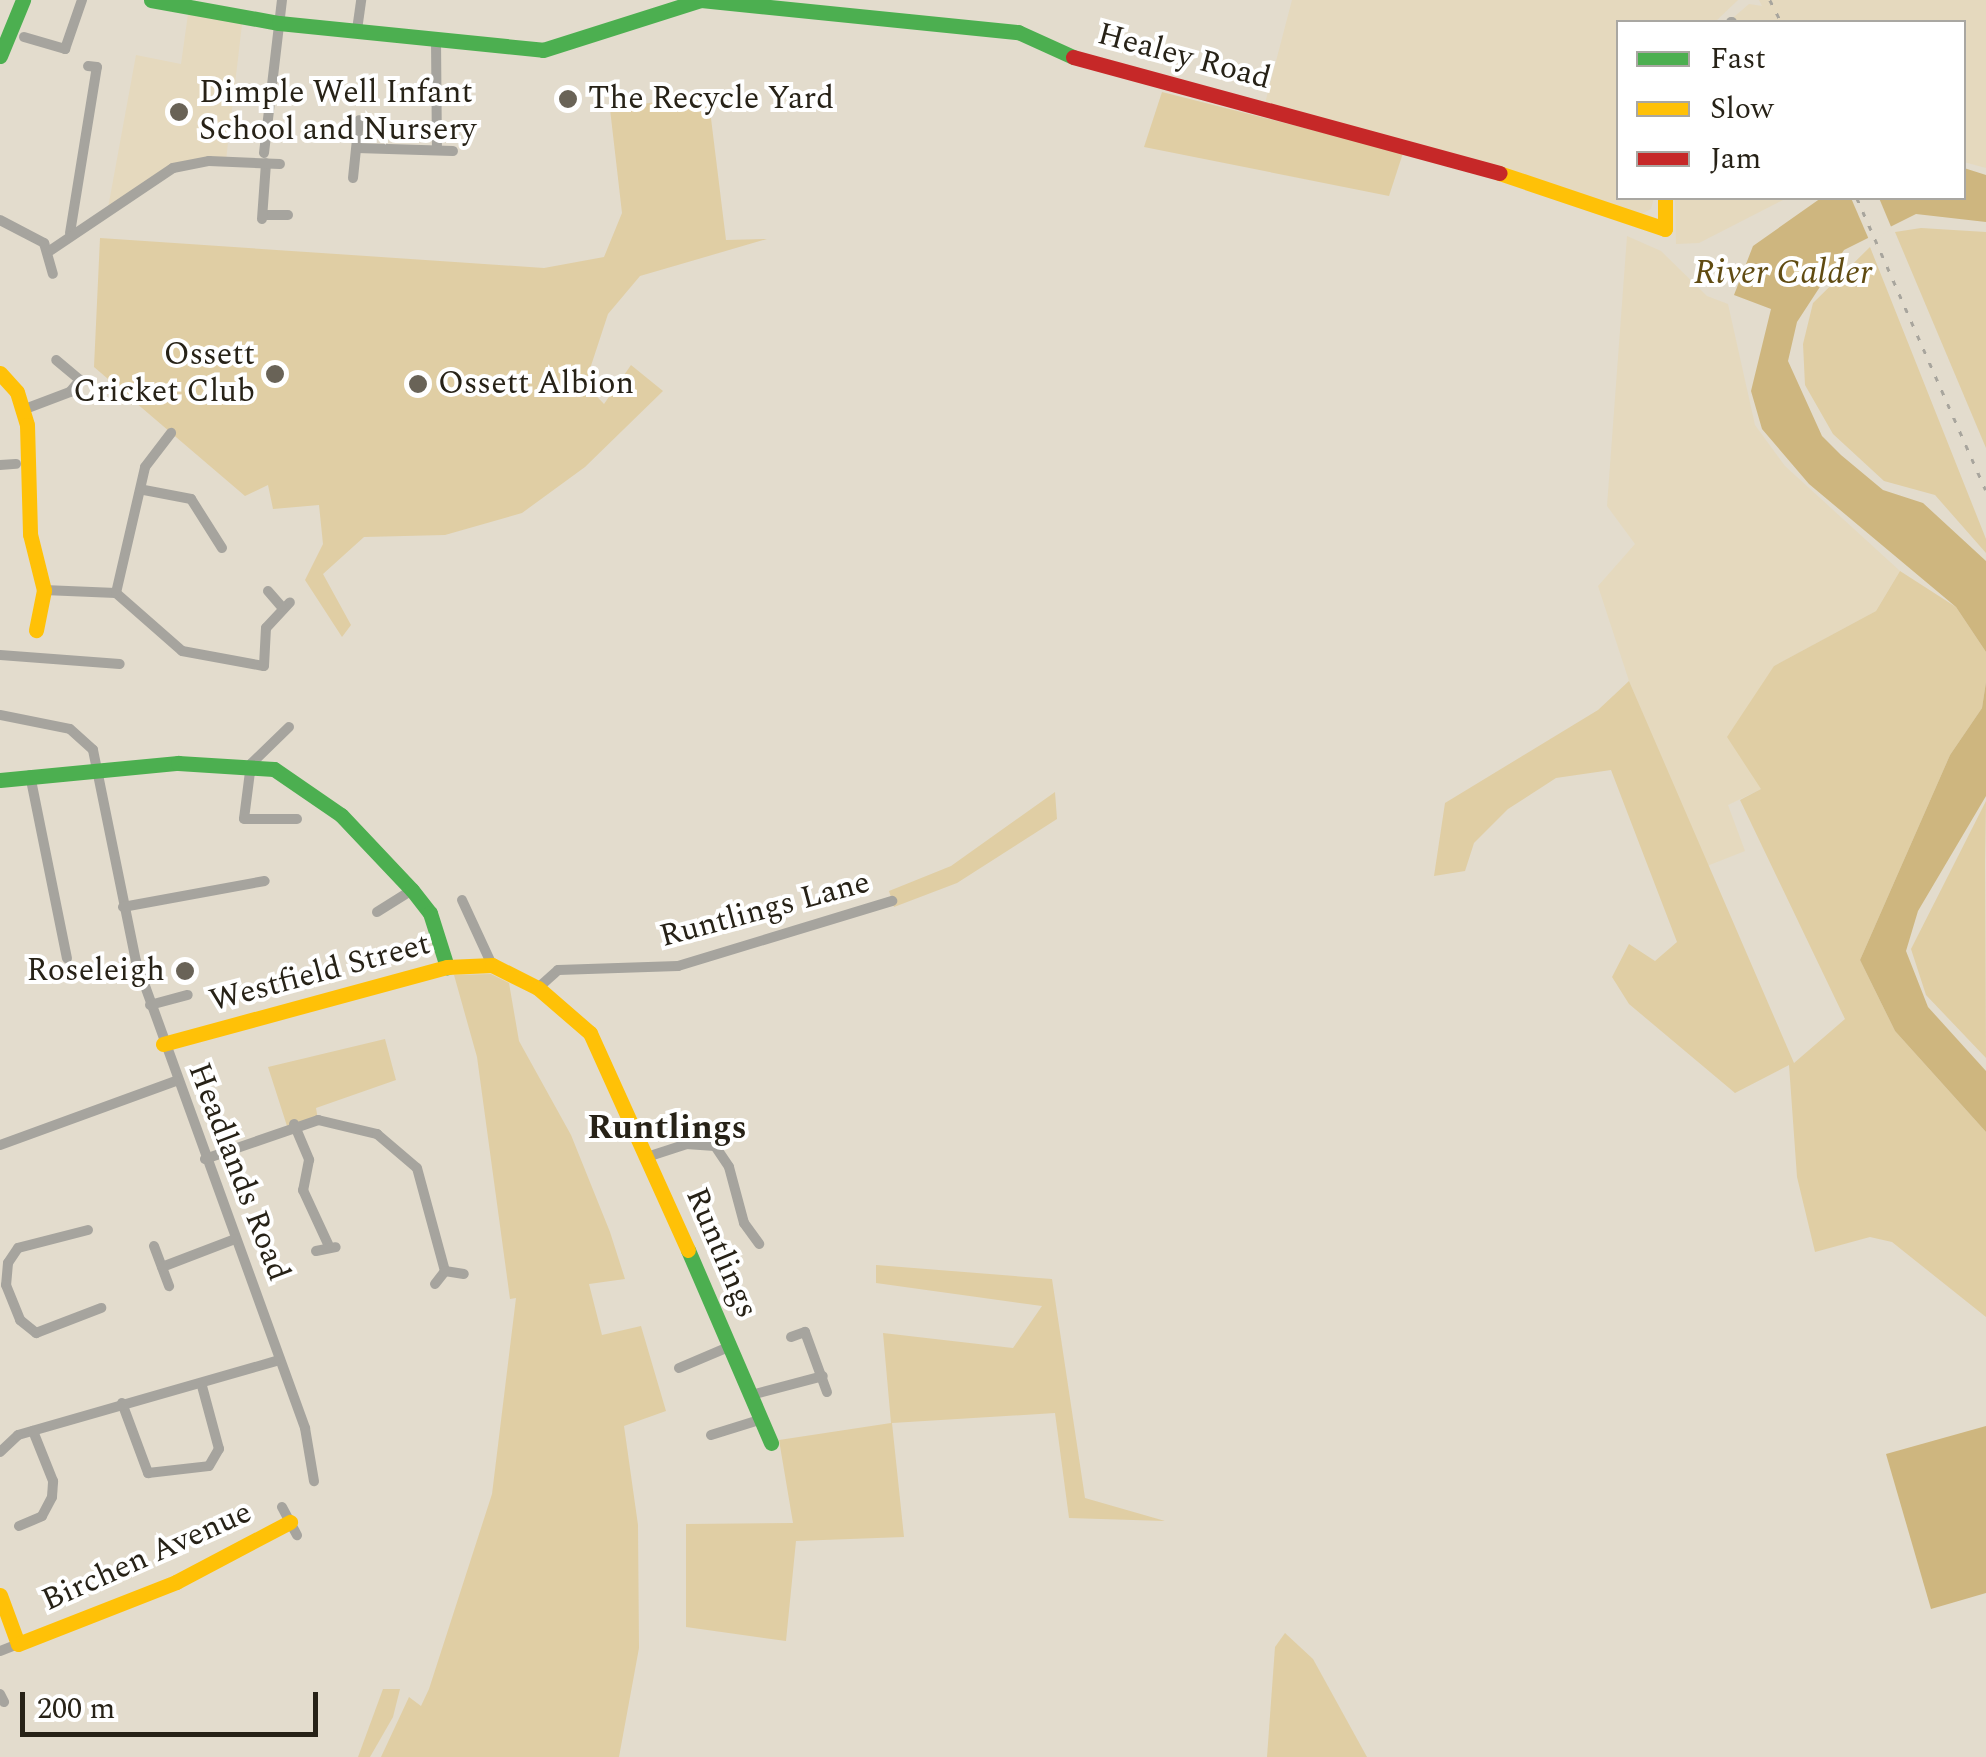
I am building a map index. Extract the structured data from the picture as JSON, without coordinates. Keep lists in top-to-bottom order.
{
  "streets": {
    "street": [
      "Healey Road",
      "Runtlings Lane",
      "Westfield Street",
      "Headlands Road",
      "Runtlings",
      "Birchen Avenue"
    ]
  },
  "crossings": [
    ["Runtlings Lane", "Runtlings"],
    ["Westfield Street", "Headlands Road"],
    ["Westfield Street", "Runtlings"]
  ],
  "districts": ["Runtlings"],
  "water": ["River Calder"],
  "places": [
    "The Recycle Yard",
    "Dimple Well Infant School and Nursery",
    "Ossett Cricket Club",
    "Ossett Albion",
    "Roseleigh"
  ],
  "legend": ["Fast", "Slow", "Jam"],
  "scale_bar": "200 m"
}
